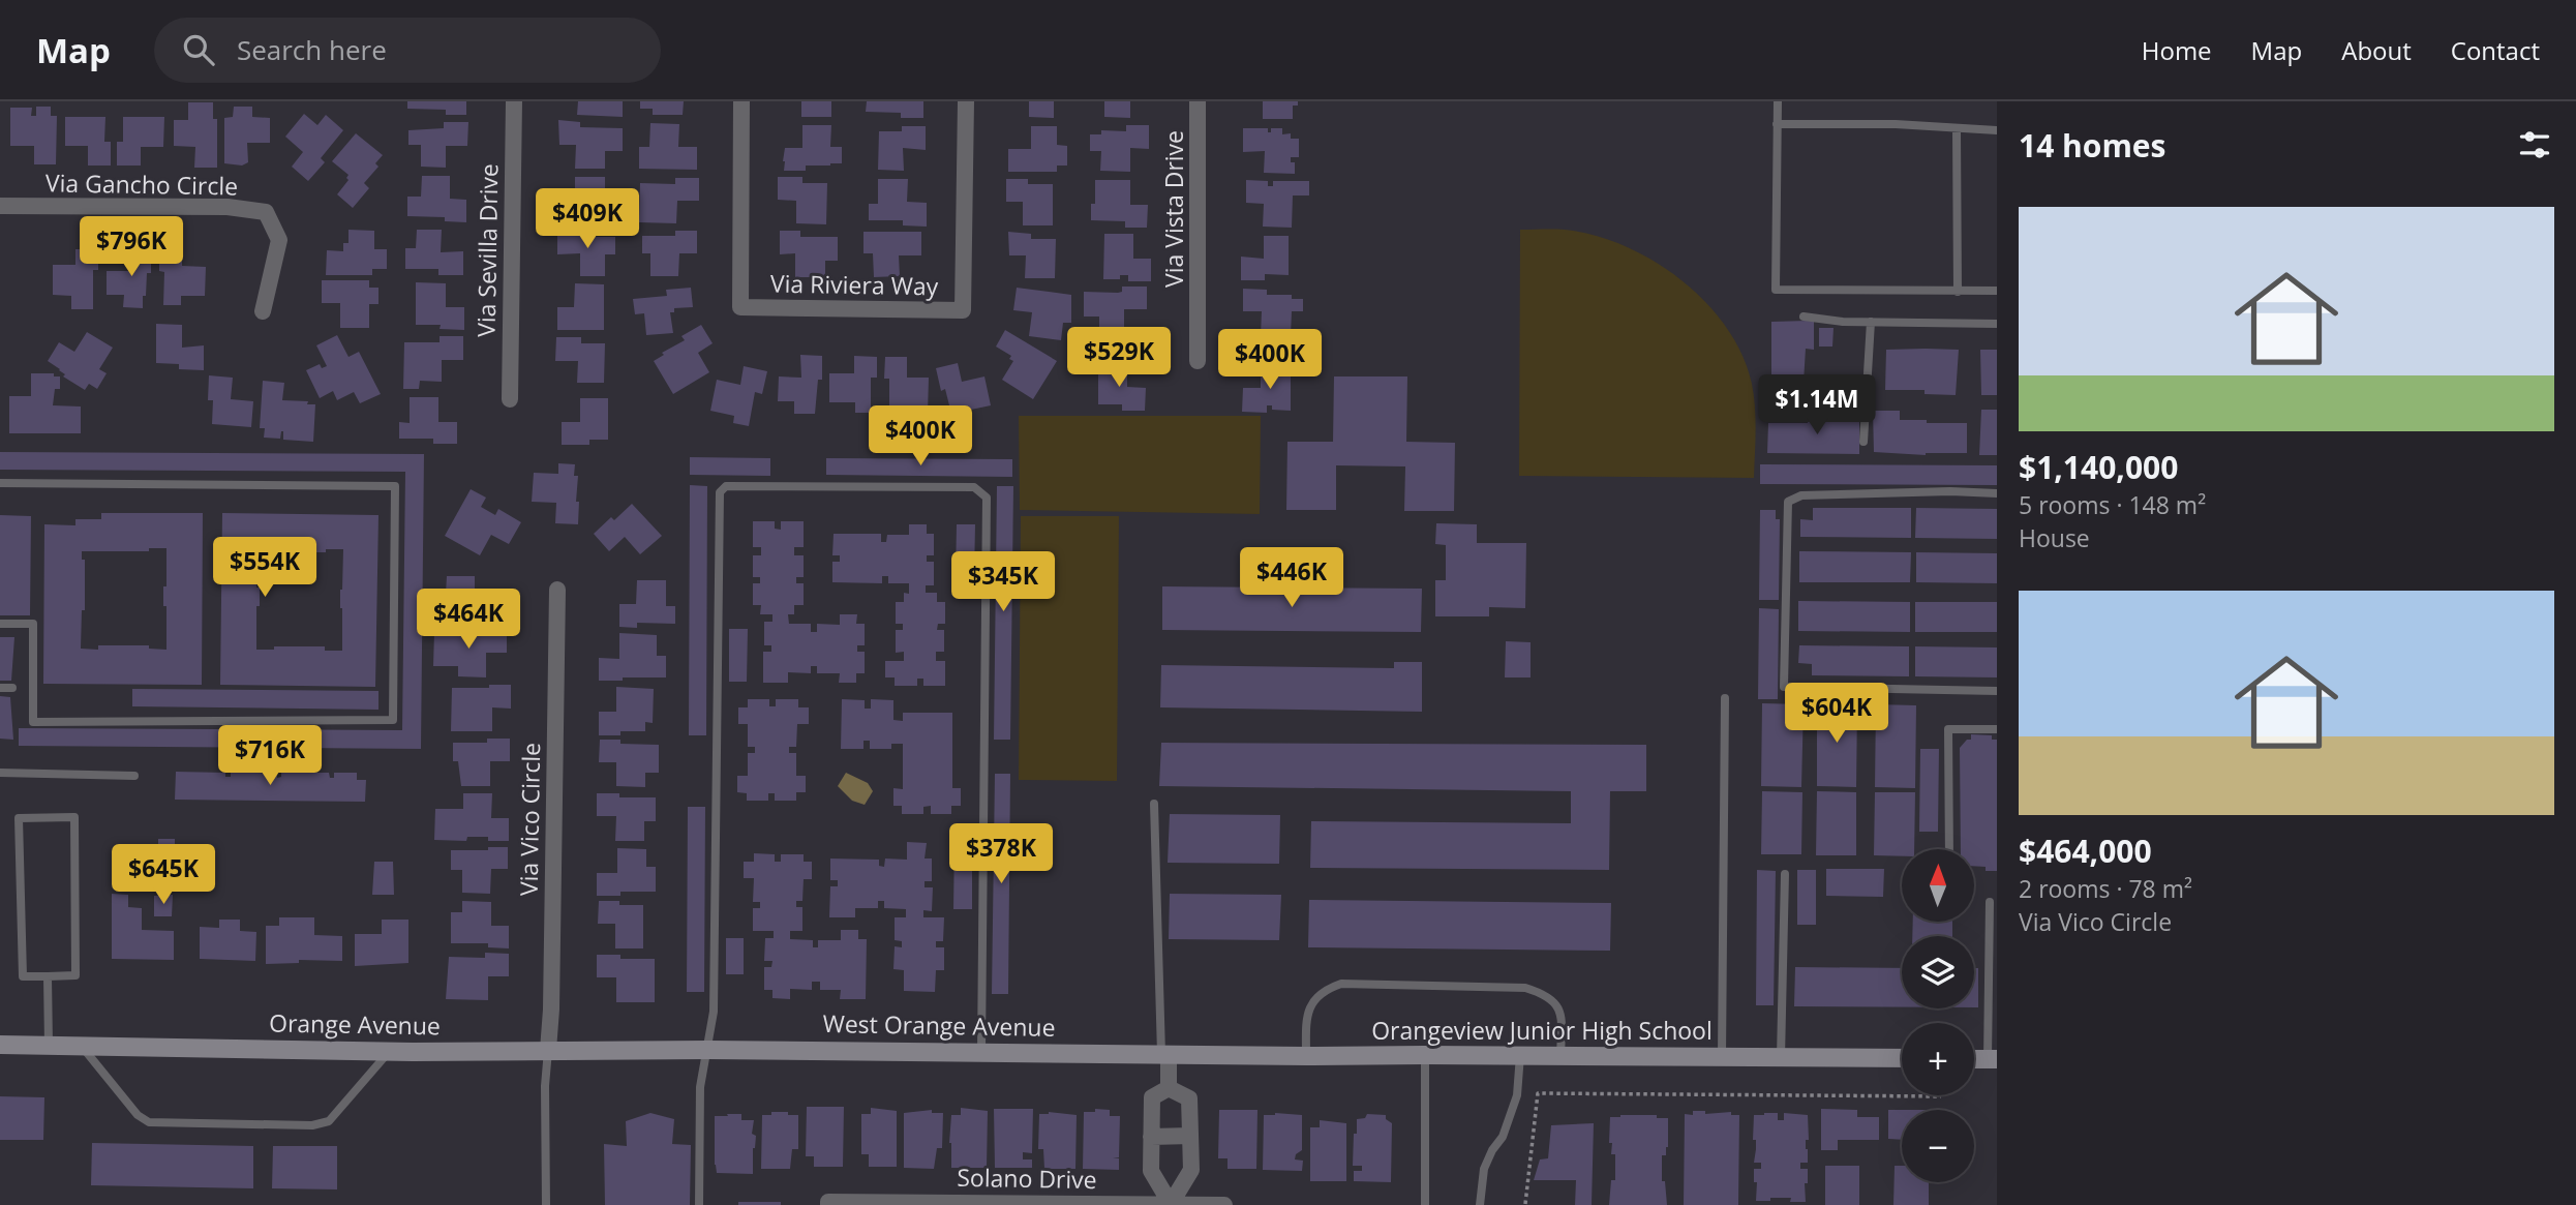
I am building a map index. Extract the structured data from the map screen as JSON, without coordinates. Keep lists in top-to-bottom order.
{
  "streets": {
    "main road": ["Orange Avenue", "West Orange Avenue", "Orangeview Junior High School"],
    "street": [
      "Via Gancho Circle",
      "Via Vista Drive",
      "Via Sevilla Drive",
      "Via Riviera Way",
      "Via Vico Circle",
      "Solano Drive"
    ]
  },
  "crossings": [
    ["Via Vico Circle", "Orange Avenue"],
    ["Orange Avenue", "West Orange Avenue"],
    ["West Orange Avenue", "Orangeview Junior High School"]
  ],
  "north": "top",
  "page": {
    "header": "Map",
    "search": "Search here",
    "nav": [
      "Home",
      "Map",
      "About",
      "Contact"
    ],
    "heading": "14 homes",
    "price": [
      "$409K",
      "$796K",
      "$529K",
      "$400K",
      "$1.14M",
      "$400K",
      "$554K",
      "$446K",
      "$345K",
      "$464K",
      "$604K",
      "$716K",
      "$378K",
      "$645K"
    ],
    "list": [
      {
        "name": "$1,140,000",
        "note": "5 rooms · 148 m² · House"
      },
      {
        "name": "$464,000",
        "note": "2 rooms · 78 m² · Via Vico Circle"
      }
    ],
    "map_buttons": ["+", "−"]
  }
}
